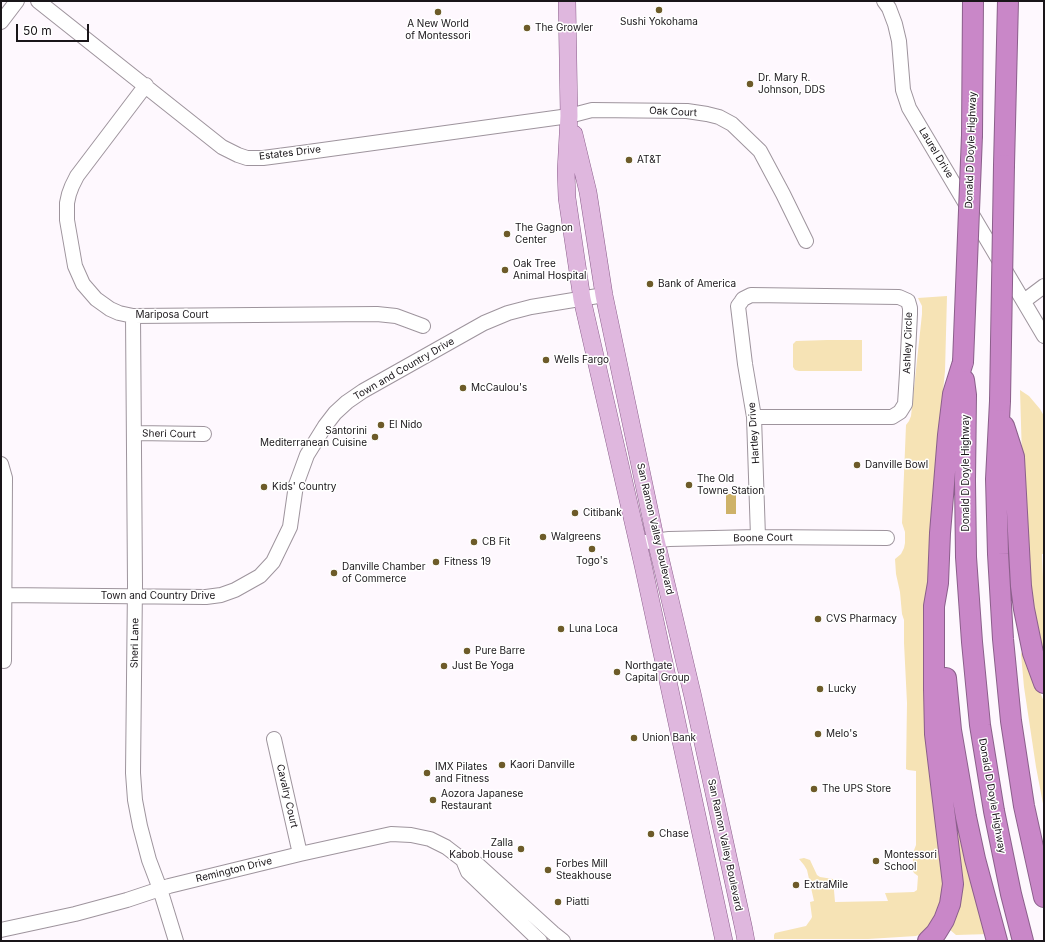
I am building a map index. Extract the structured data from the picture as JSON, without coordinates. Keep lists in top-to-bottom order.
{
  "streets": {
    "highway": ["Donald D Doyle Highway"],
    "main road": ["San Ramon Valley Boulevard"],
    "street": [
      "Oak Court",
      "Estates Drive",
      "Laurel Drive",
      "Mariposa Court",
      "Ashley Circle",
      "Town and Country Drive",
      "Hartley Drive",
      "Sheri Court",
      "Boone Court",
      "Sheri Lane",
      "Cavalry Court",
      "Remington Drive"
    ]
  },
  "crossings": [
    ["Oak Court", "Estates Drive"],
    ["Oak Court", "San Ramon Valley Boulevard"],
    ["Estates Drive", "Mariposa Court"],
    ["Estates Drive", "San Ramon Valley Boulevard"],
    ["Mariposa Court", "Sheri Lane"],
    ["Ashley Circle", "Hartley Drive"],
    ["Town and Country Drive", "San Ramon Valley Boulevard"],
    ["Town and Country Drive", "Sheri Lane"],
    ["Hartley Drive", "Boone Court"],
    ["Sheri Court", "Sheri Lane"],
    ["San Ramon Valley Boulevard", "Boone Court"],
    ["Sheri Lane", "Remington Drive"],
    ["Cavalry Court", "Remington Drive"]
  ],
  "places": [
    "Sushi Yokohama",
    "A New World of Montessori",
    "The Growler",
    "Dr. Mary R. Johnson, DDS",
    "AT&T",
    "The Gagnon Center",
    "Oak Tree Animal Hospital",
    "Bank of America",
    "Wells Fargo",
    "McCaulou's",
    "El Nido",
    "Santorini Mediterranean Cuisine",
    "Danville Bowl",
    "The Old Towne Station",
    "Kids' Country",
    "Citibank",
    "Walgreens",
    "CB Fit",
    "Togo's",
    "Fitness 19",
    "Danville Chamber of Commerce",
    "CVS Pharmacy",
    "Luna Loca",
    "Pure Barre",
    "Just Be Yoga",
    "Northgate Capital Group",
    "Lucky",
    "Melo's",
    "Union Bank",
    "Kaori Danville",
    "IMX Pilates and Fitness",
    "The UPS Store",
    "Aozora Japanese Restaurant",
    "Chase",
    "Zalla Kabob House",
    "Montessori School",
    "Forbes Mill Steakhouse",
    "ExtraMile",
    "Piatti"
  ],
  "scale_bar": "50 m"
}
